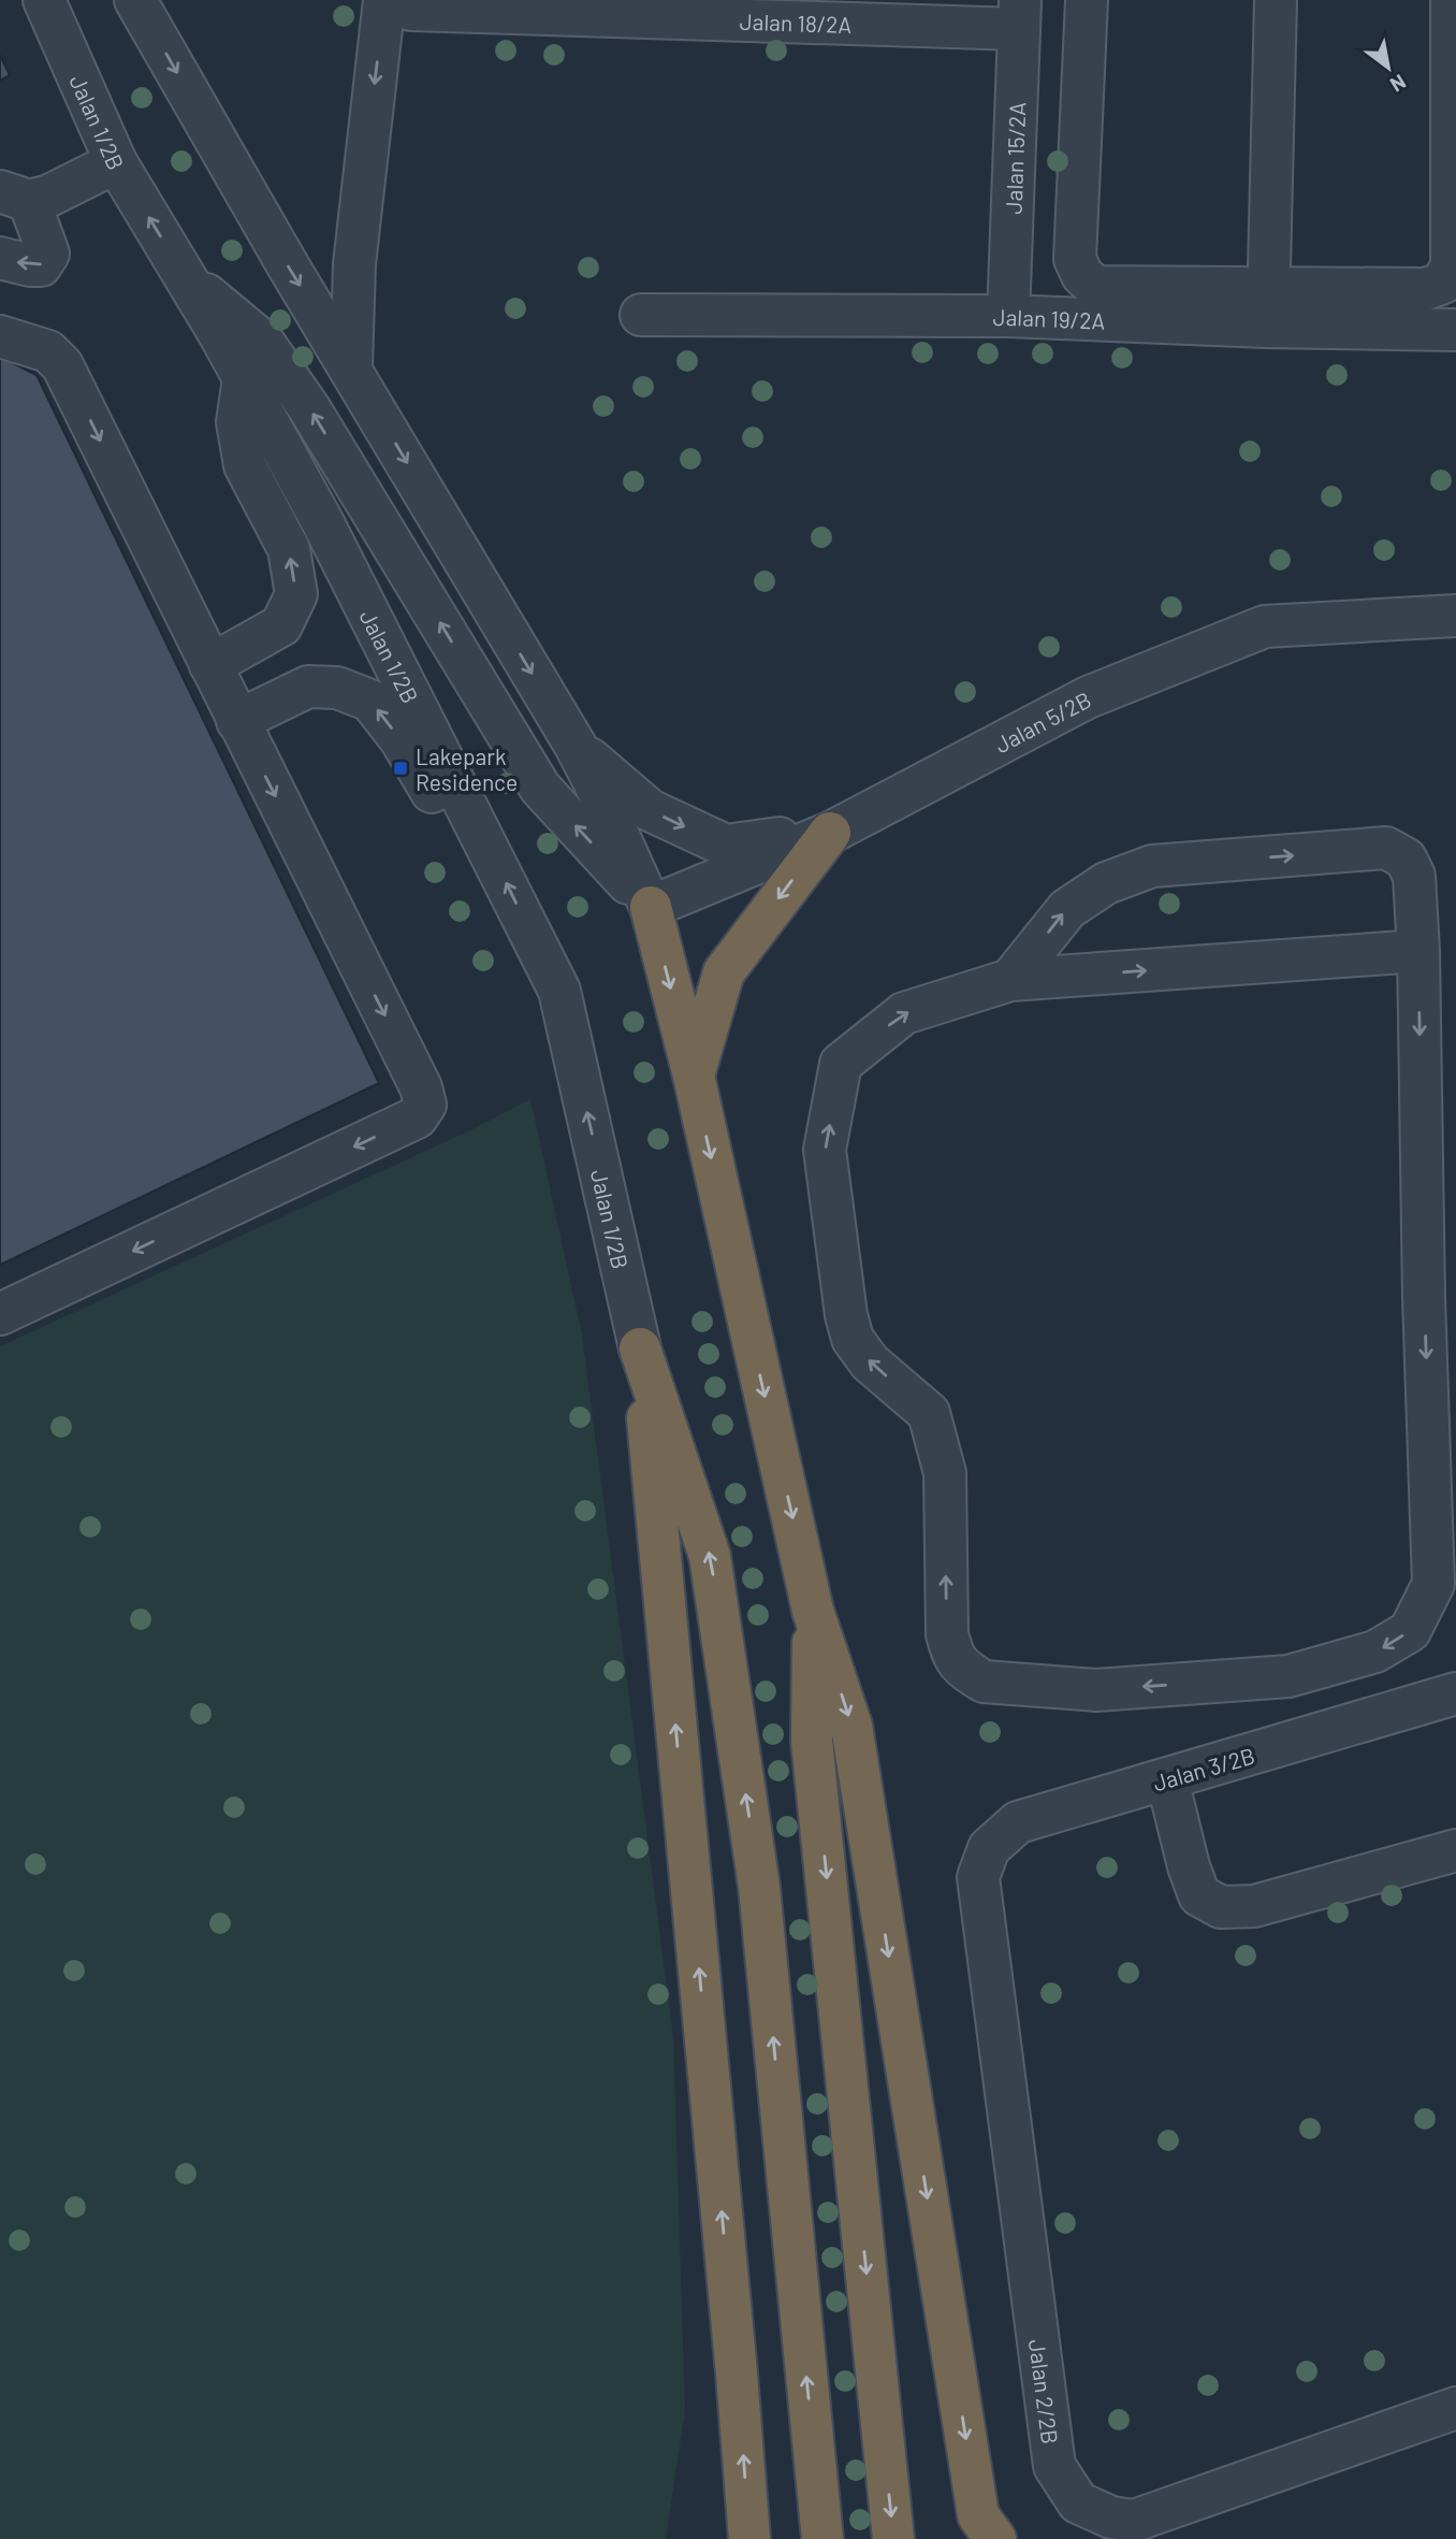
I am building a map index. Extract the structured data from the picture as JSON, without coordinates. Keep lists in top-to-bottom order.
{
  "streets": {
    "street": [
      "Jalan 18/2A",
      "Jalan 1/2B",
      "Jalan 15/2A",
      "Jalan 19/2A",
      "Jalan 5/2B",
      "Jalan 3/2B",
      "Jalan 2/2B"
    ]
  },
  "crossings": [
    ["Jalan 18/2A", "Jalan 15/2A"],
    ["Jalan 15/2A", "Jalan 19/2A"],
    ["Jalan 3/2B", "Jalan 2/2B"]
  ],
  "places": {
    "transit": ["Lakepark Residence"]
  },
  "north": "bottom right"
}
